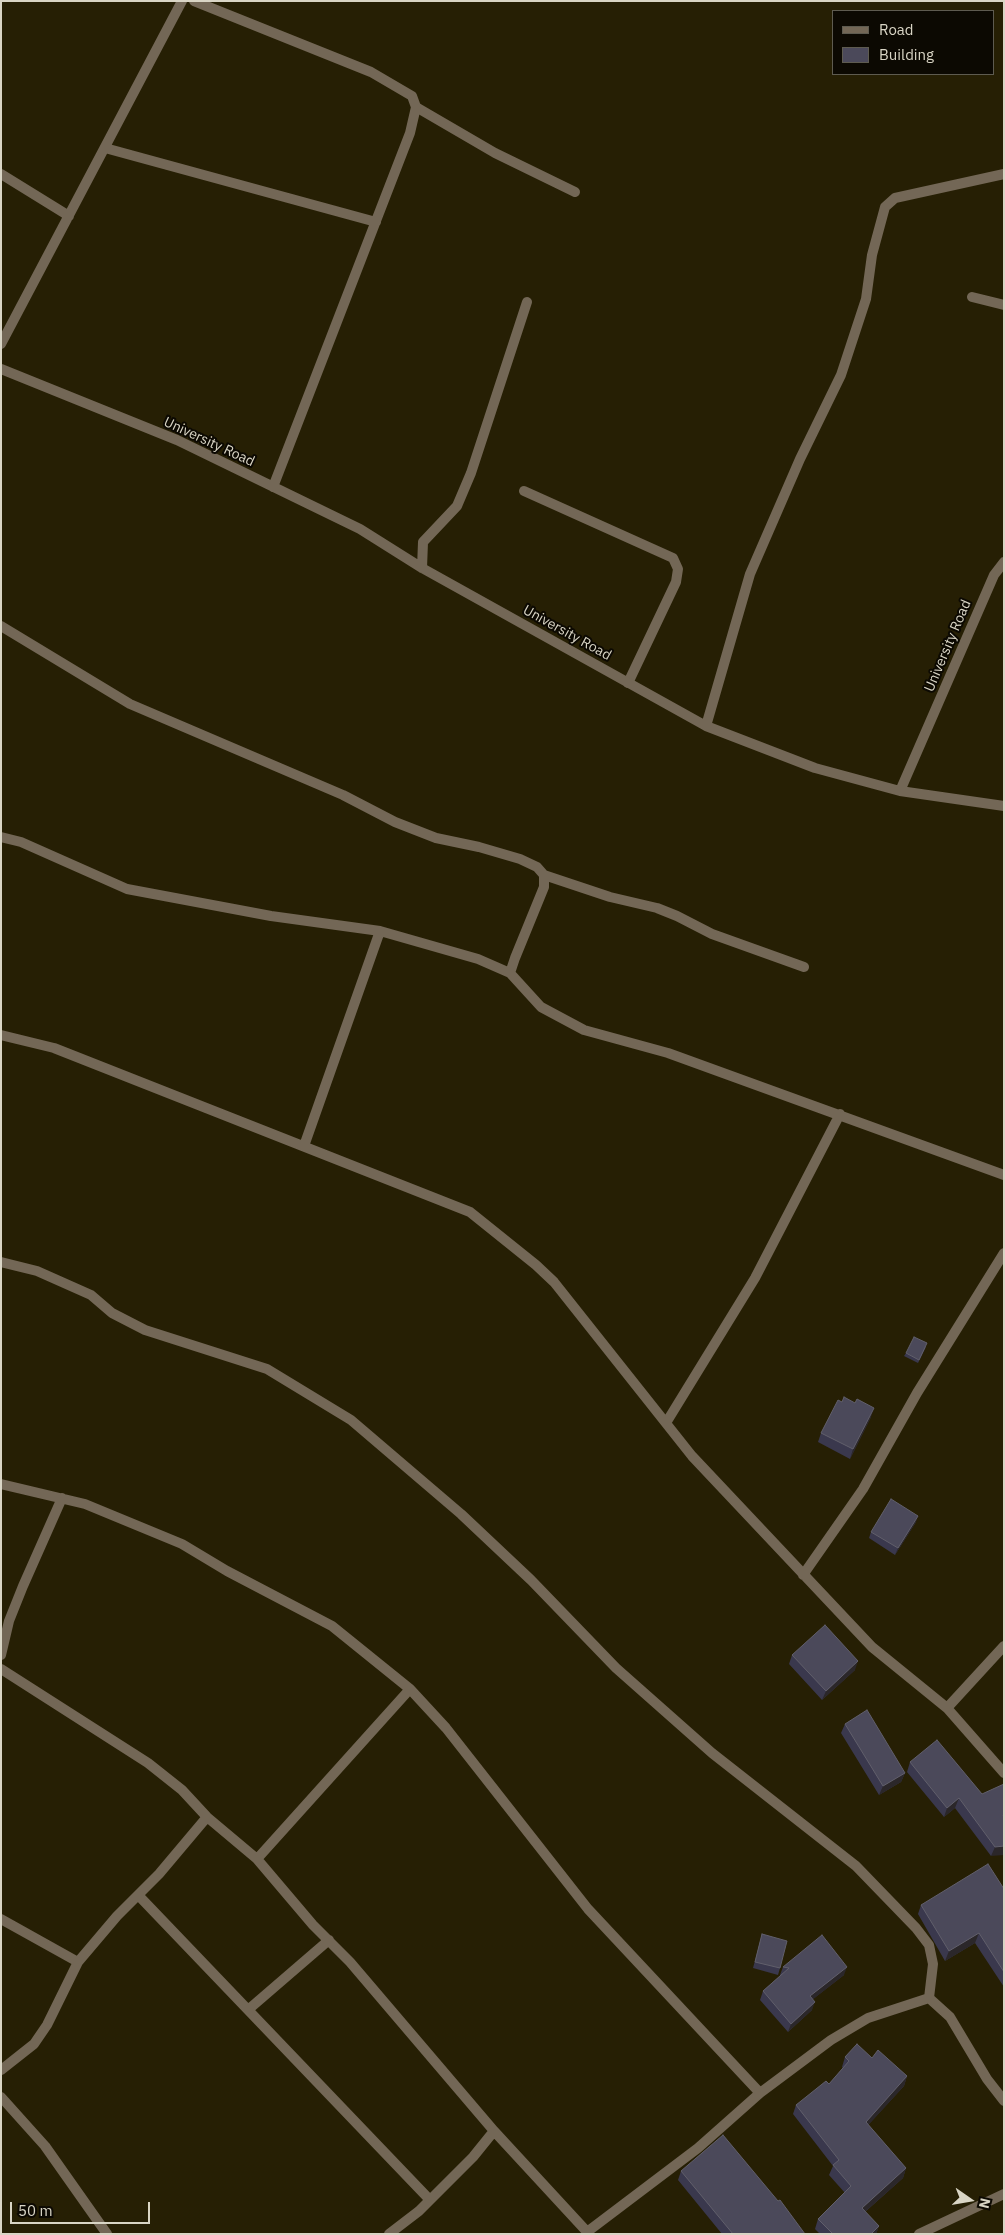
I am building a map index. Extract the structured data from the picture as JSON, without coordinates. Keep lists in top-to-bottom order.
{
  "streets": {
    "street": ["University Road"]
  },
  "legend": ["Road", "Building"],
  "scale_bar": "50 m",
  "north": "right"
}
